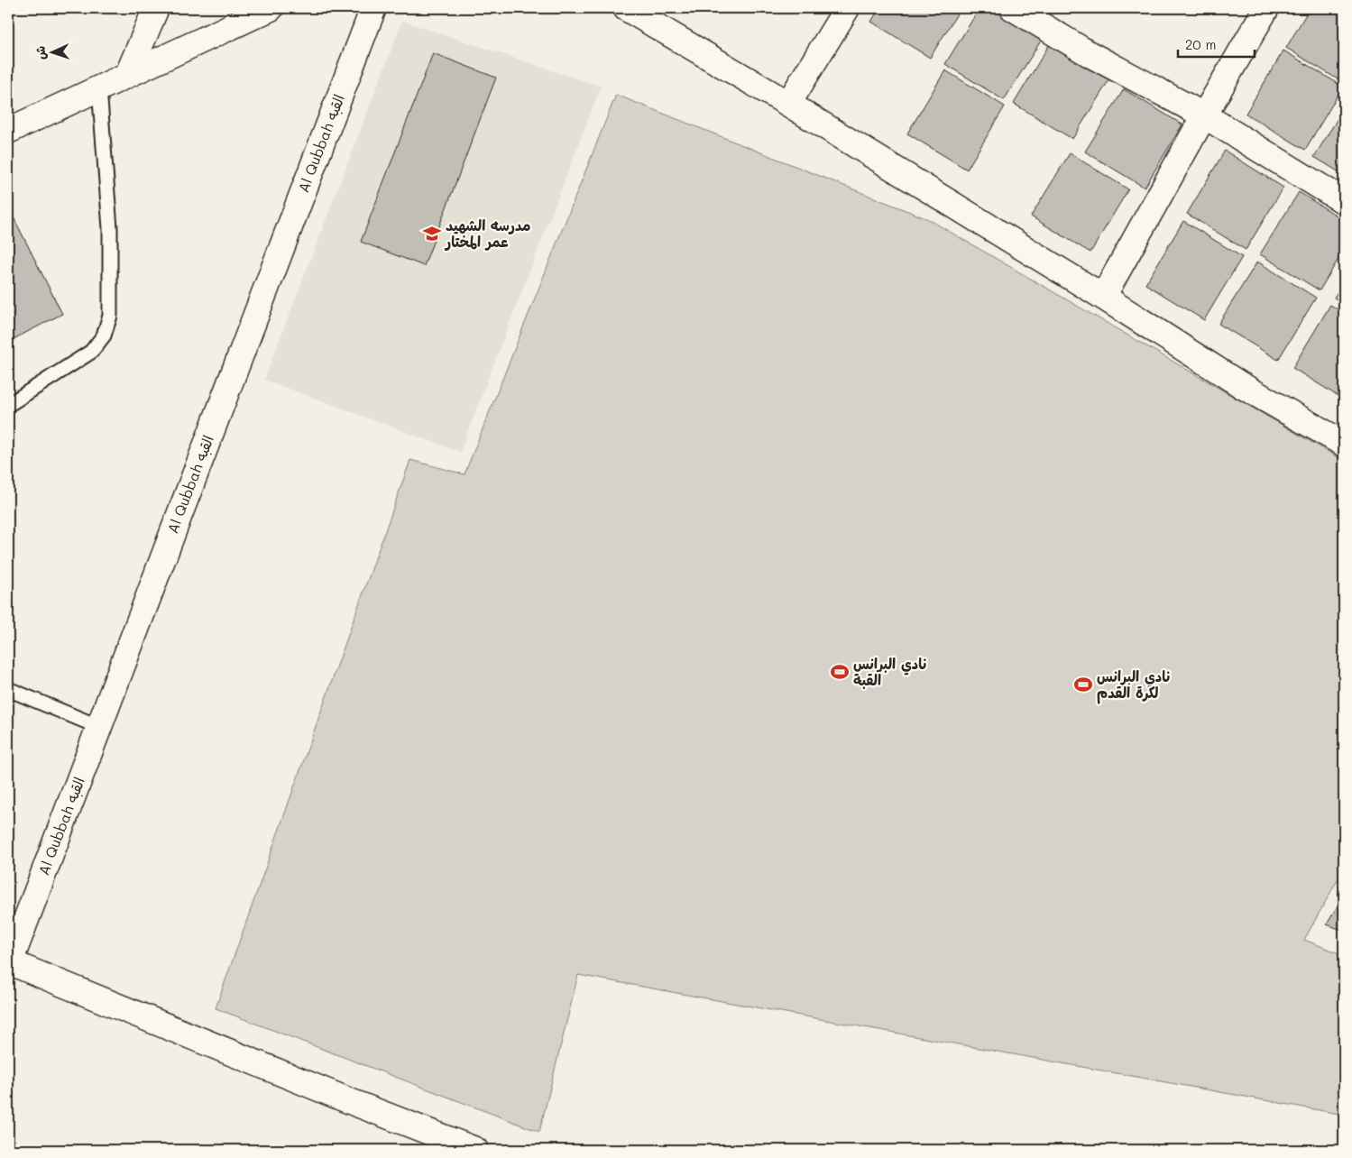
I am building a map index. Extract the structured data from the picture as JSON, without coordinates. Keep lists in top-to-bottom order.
{
  "streets": {
    "street": ["Al Qubbah القبه"]
  },
  "places": {
    "school or university": ["مدرسه الشهيد عمر المختار"],
    "sports": ["نادي البرانس القبة", "نادي البرانس لكرة القدم"]
  },
  "scale_bar": "20 m",
  "north": "left"
}
